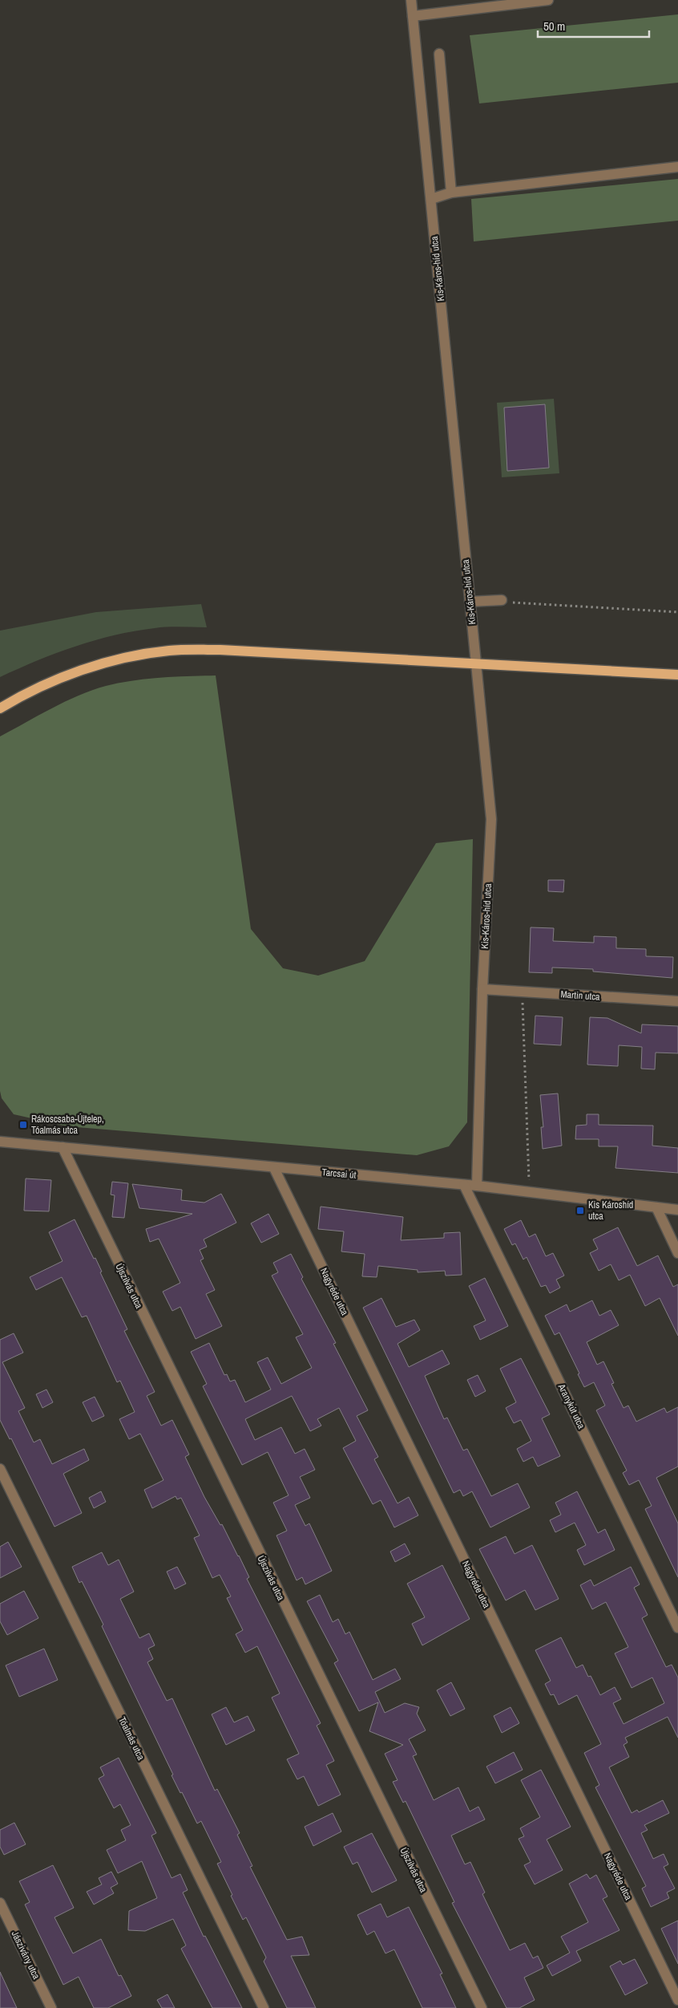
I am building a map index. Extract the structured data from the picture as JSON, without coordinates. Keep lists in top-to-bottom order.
{
  "streets": {
    "street": [
      "Kis-Káros-híd utca",
      "Martin utca",
      "Tarcsai út",
      "Újszilvás utca",
      "Nagyréde utca",
      "Aranykút utca",
      "Tóalmás utca",
      "Jászivány utca"
    ]
  },
  "crossings": [
    ["Kis-Káros-híd utca", "Martin utca"],
    ["Kis-Káros-híd utca", "Tarcsai út"],
    ["Tarcsai út", "Újszilvás utca"],
    ["Tarcsai út", "Nagyréde utca"],
    ["Tarcsai út", "Aranykút utca"]
  ],
  "places": {
    "transit": ["Rákoscsaba-Újtelep, Tóalmás utca", "Kis Károshíd utca"]
  },
  "scale_bar": "50 m"
}
